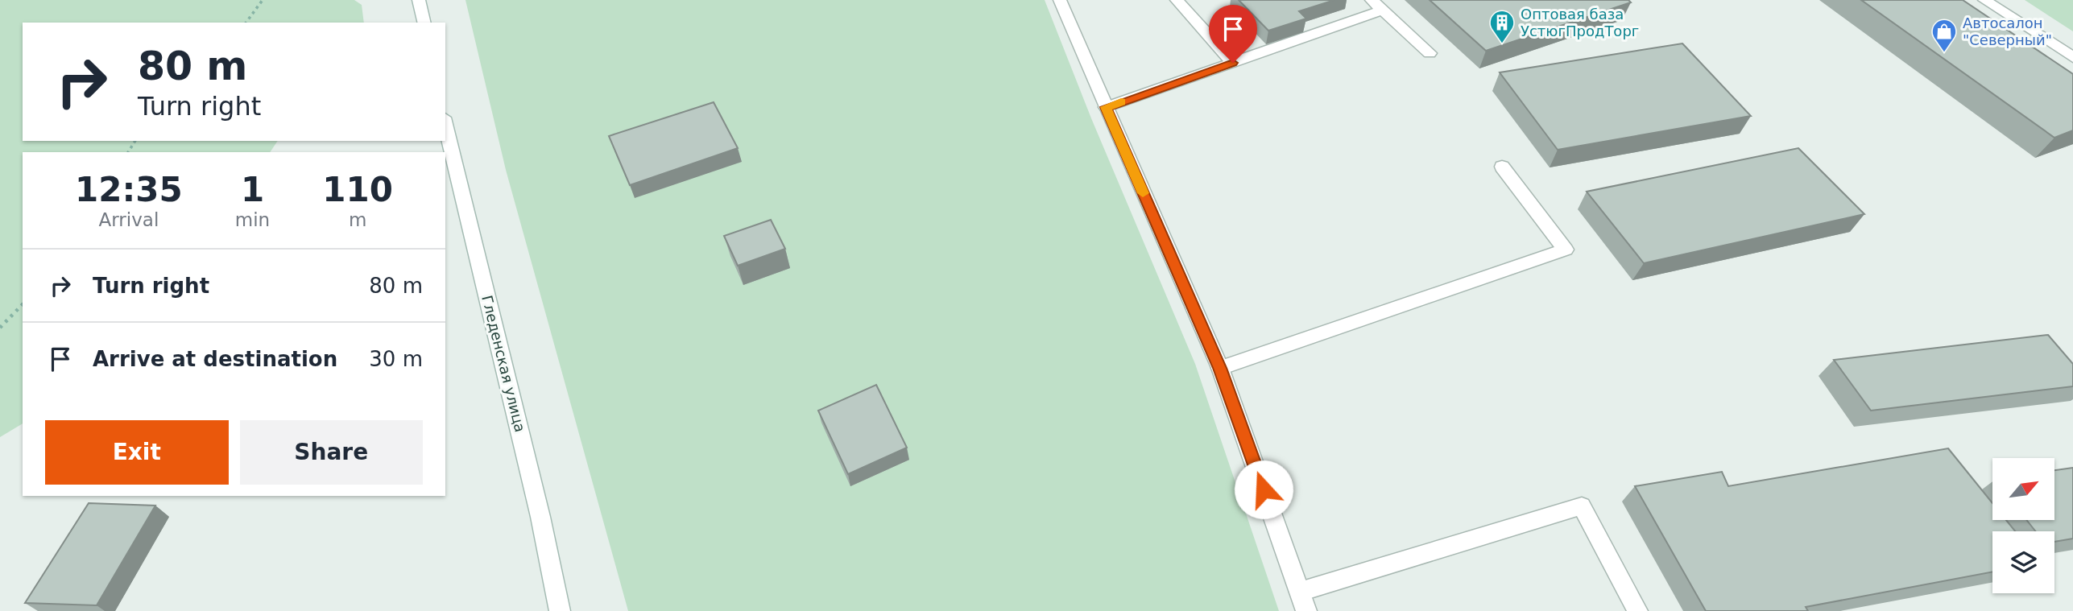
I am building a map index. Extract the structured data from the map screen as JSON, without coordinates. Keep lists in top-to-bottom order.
{
  "streets": {
    "street": ["Гледенская улица"]
  },
  "places": {
    "building": ["Оптовая база УстюгПродТорг"],
    "shop": ["Автосалон \"Северный\""]
  },
  "north": "top right",
  "page": {
    "turn": ["80 m", "Turn right"],
    "eta": [
      "12:35",
      "Arrival",
      "1",
      "min",
      "110",
      "m"
    ],
    "list": [
      {
        "name": "Turn right",
        "value": "80 m"
      },
      {
        "name": "Arrive at destination",
        "value": "30 m"
      }
    ],
    "buttons": ["Exit", "Share"]
  }
}
